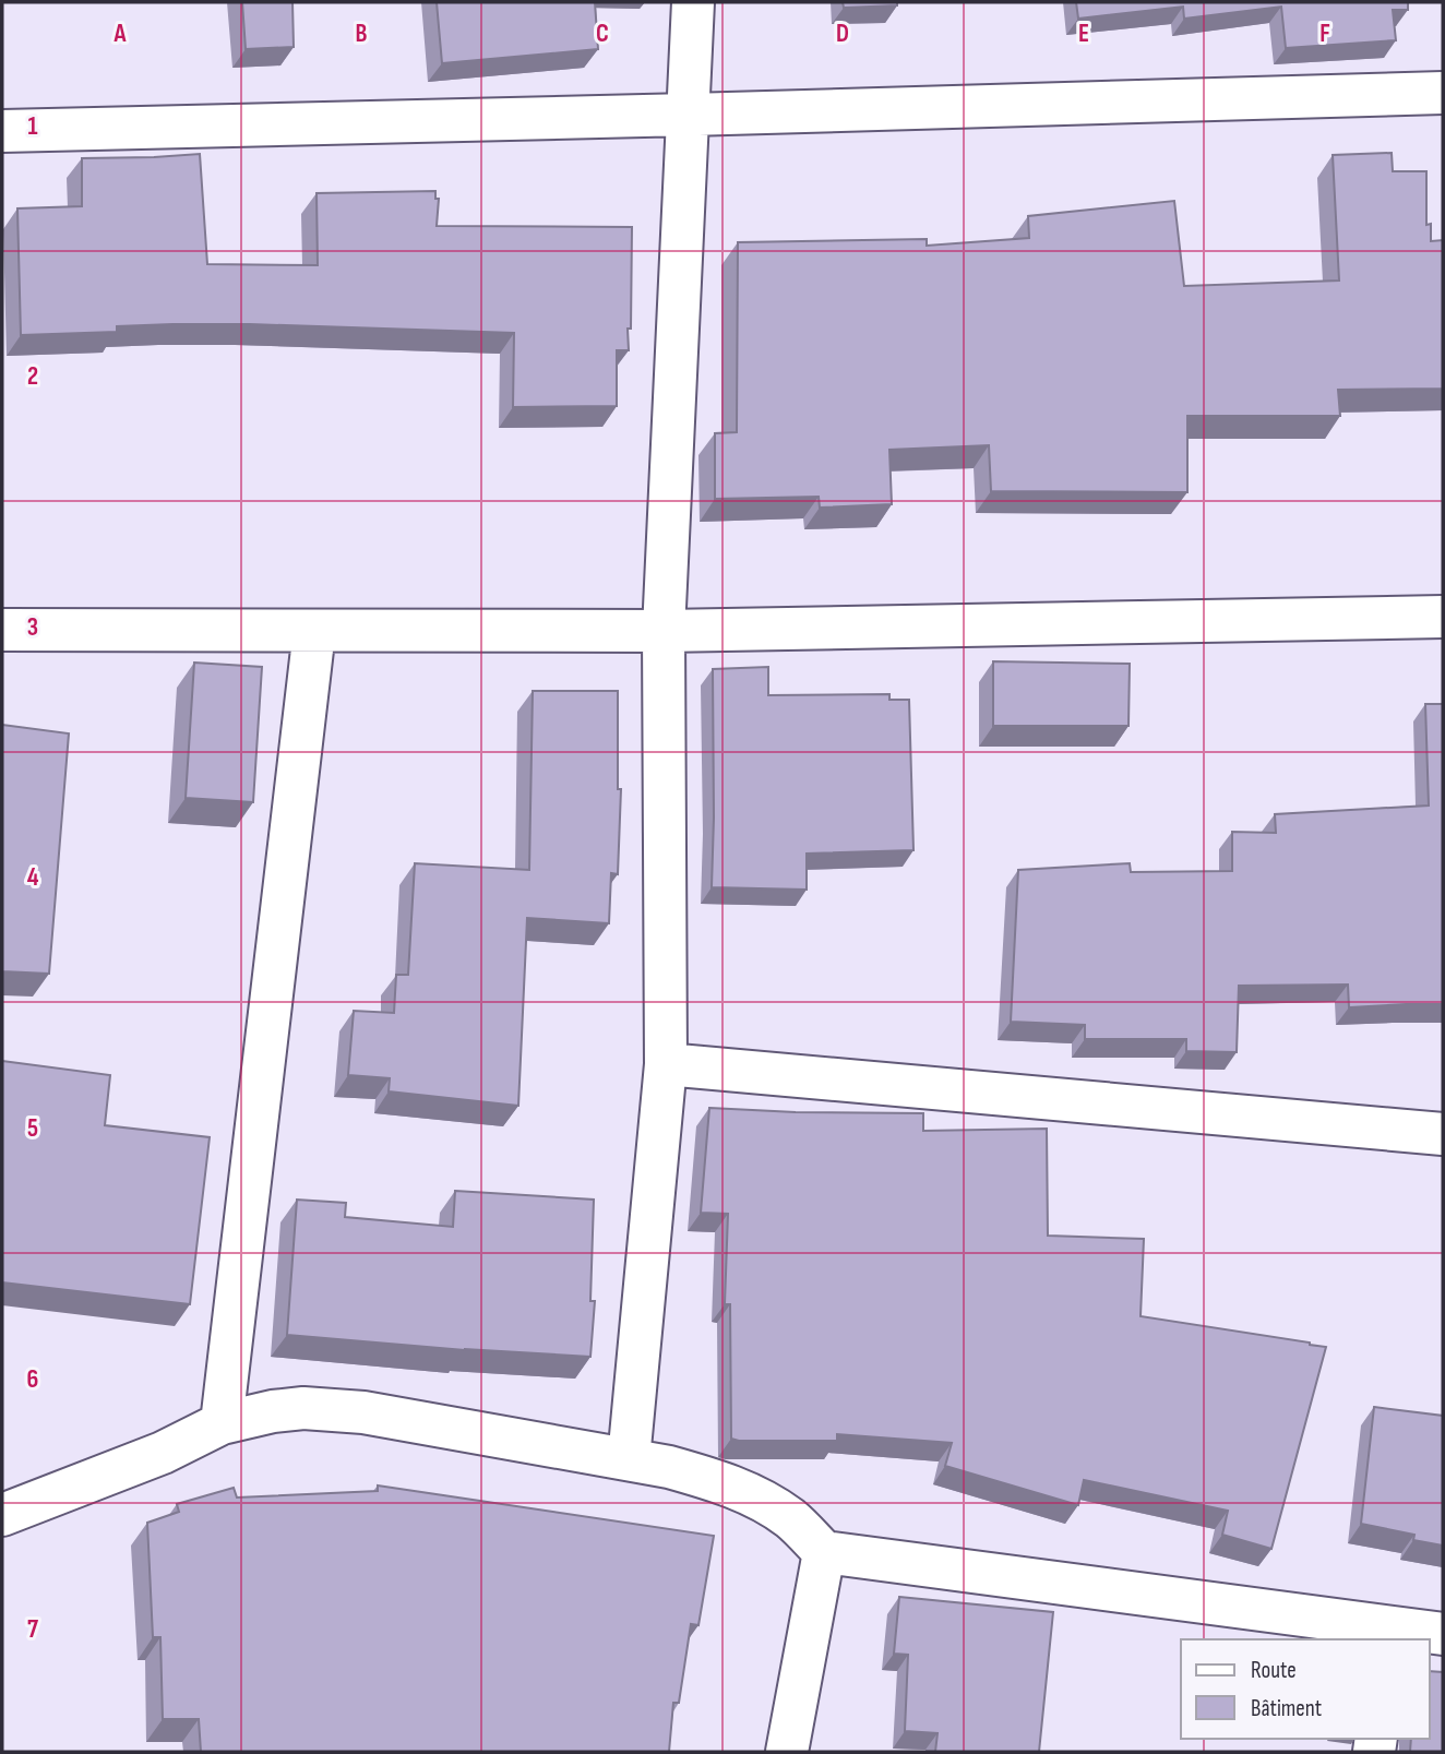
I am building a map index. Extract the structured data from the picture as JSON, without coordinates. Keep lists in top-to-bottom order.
{
  "legend": ["Route", "Bâtiment"],
  "grid": {
    "columns": [
      "A",
      "B",
      "C",
      "D",
      "E",
      "F"
    ],
    "rows": [
      "1",
      "2",
      "3",
      "4",
      "5",
      "6",
      "7"
    ]
  }
}
